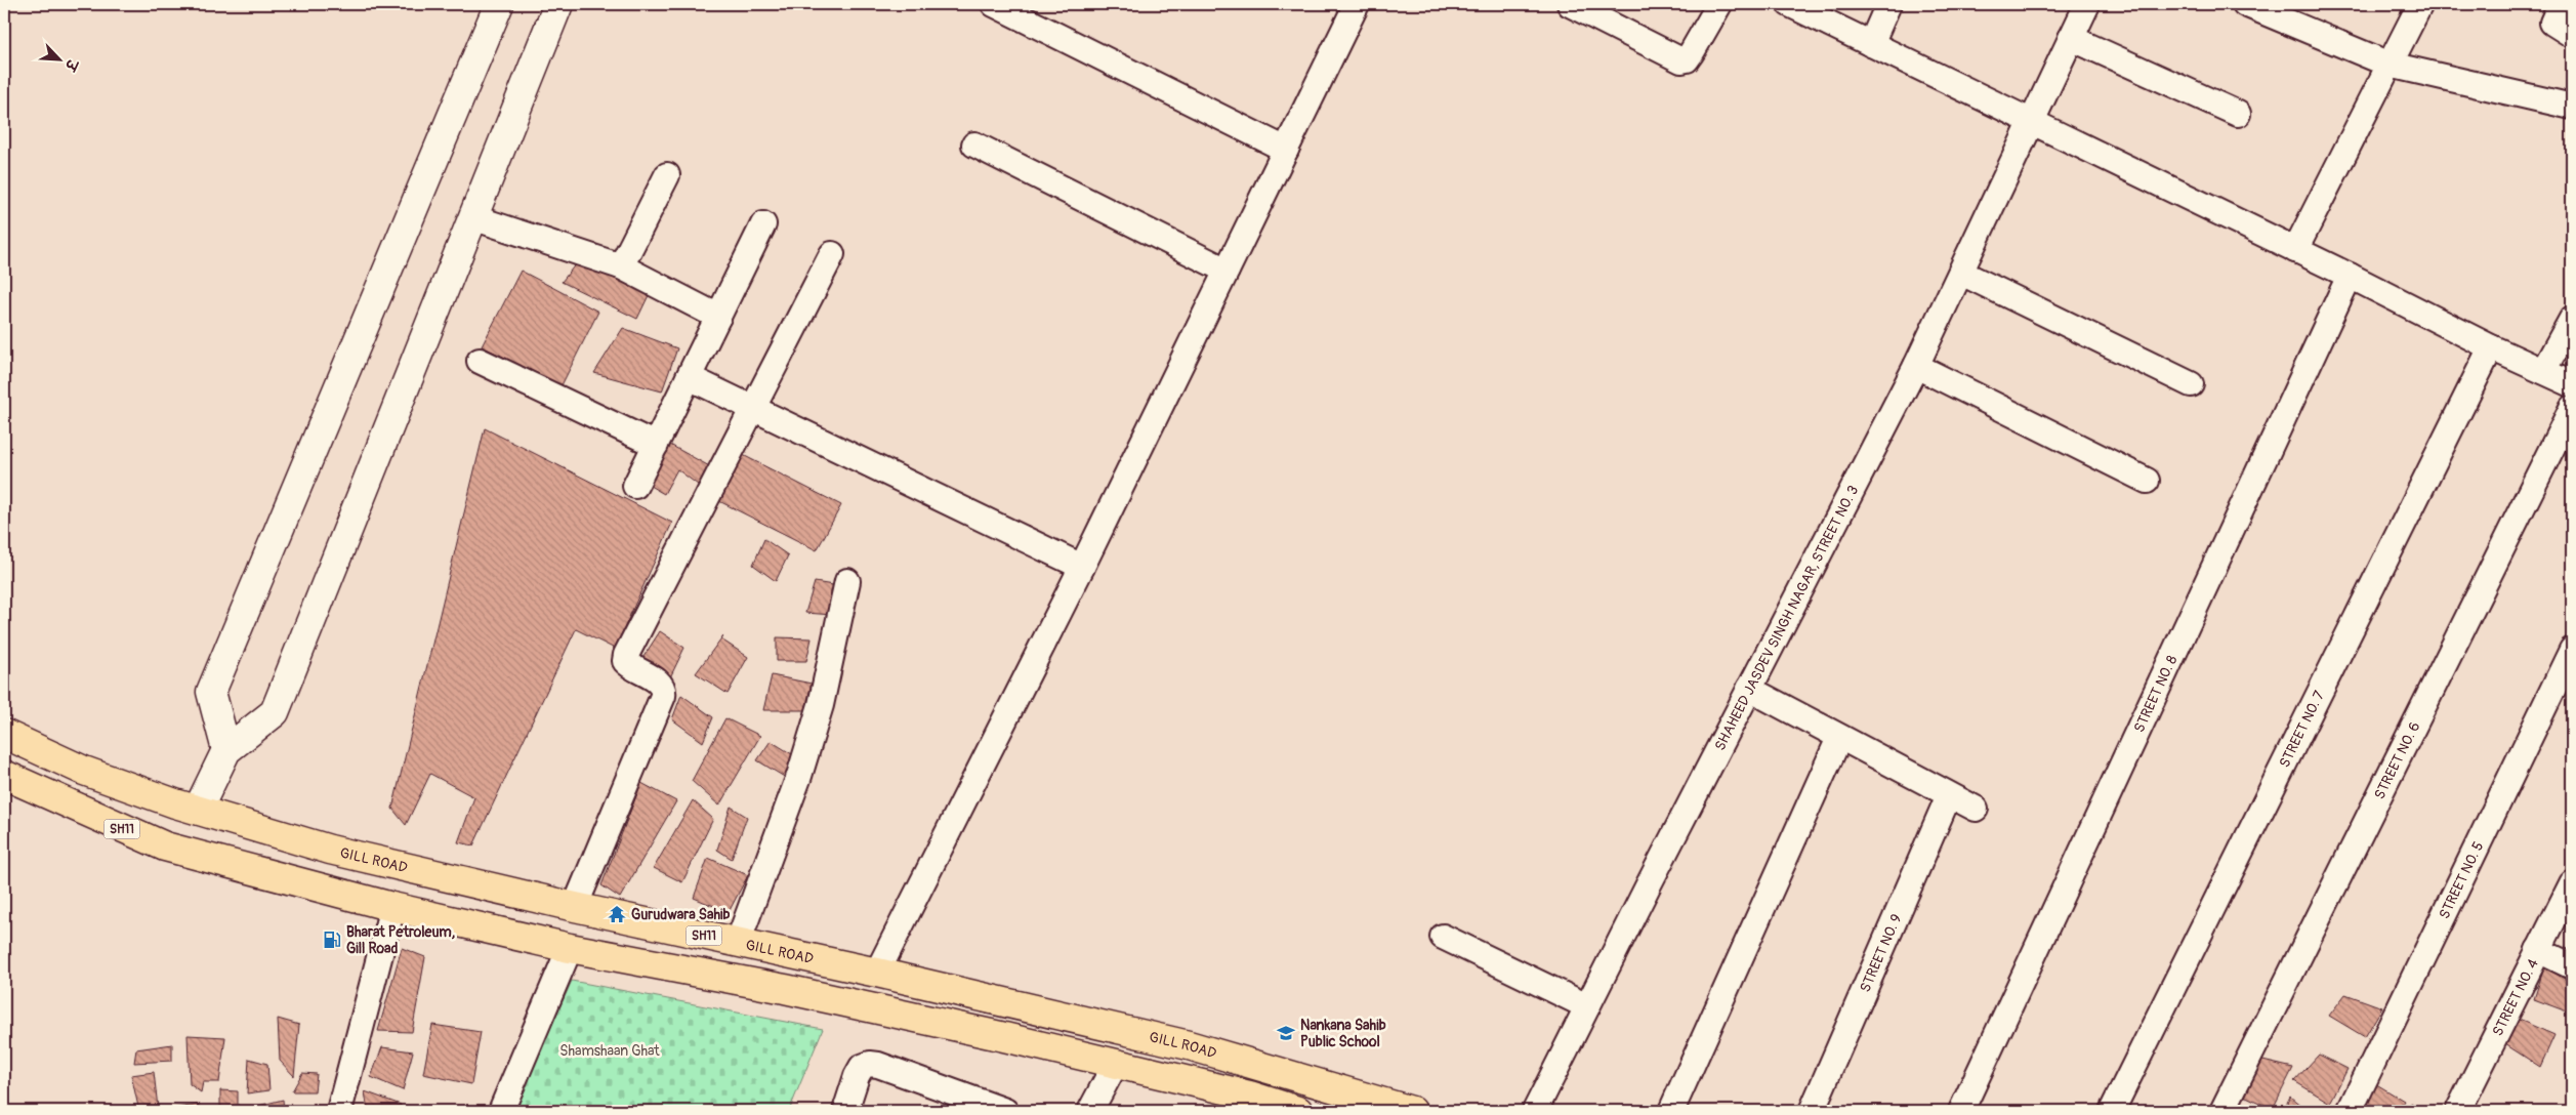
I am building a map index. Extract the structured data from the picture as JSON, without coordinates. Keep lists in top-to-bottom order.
{
  "streets": {
    "main road": ["SH11", "GILL ROAD"],
    "street": [
      "SHAHEED JASDEV SINGH NAGAR, STREET NO. 3",
      "STREET NO. 8",
      "STREET NO. 7",
      "STREET NO. 6",
      "STREET NO. 5",
      "STREET NO. 9",
      "STREET NO. 4"
    ]
  },
  "parks": ["Shamshaan Ghat"],
  "places": {
    "temple": ["Gurudwara Sahib"],
    "fuel station": ["Bharat Petroleum, Gill Road"],
    "school or university": ["Nankana Sahib Public School"]
  },
  "north": "bottom right"
}
